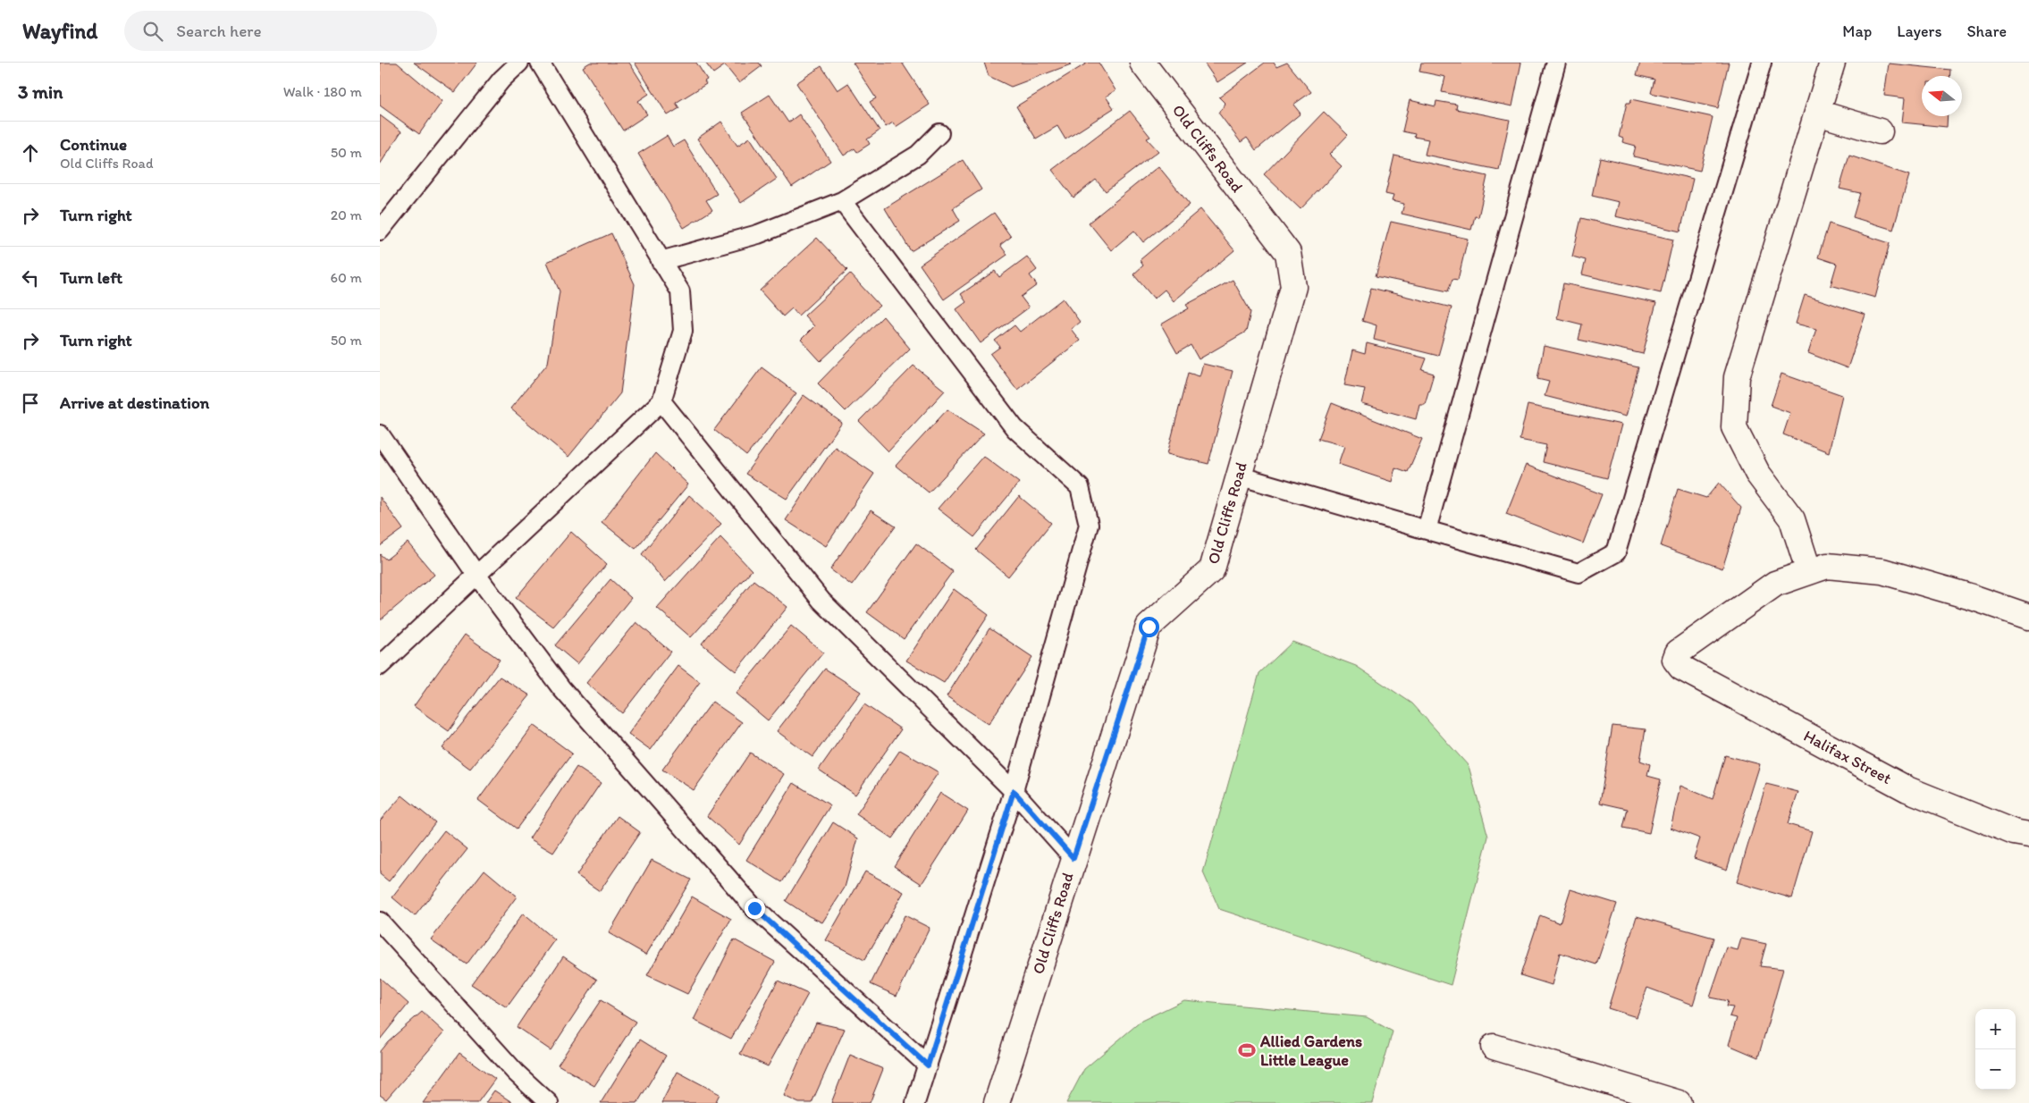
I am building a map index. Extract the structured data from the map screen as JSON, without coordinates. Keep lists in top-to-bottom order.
{
  "streets": {
    "street": ["Old Cliffs Road", "Halifax Street"]
  },
  "places": {
    "sports": ["Allied Gardens Little League"]
  },
  "north": "left",
  "page": {
    "header": "Wayfind",
    "search": "Search here",
    "nav": ["Map", "Layers", "Share"],
    "heading": ["3 min", "Walk · 180 m"],
    "list": [
      ["Continue", "Old Cliffs Road", "50 m"],
      ["Turn right", "20 m"],
      ["Turn left", "60 m"],
      ["Turn right", "50 m"],
      "Arrive at destination"
    ],
    "map_buttons": ["+", "−"]
  }
}
